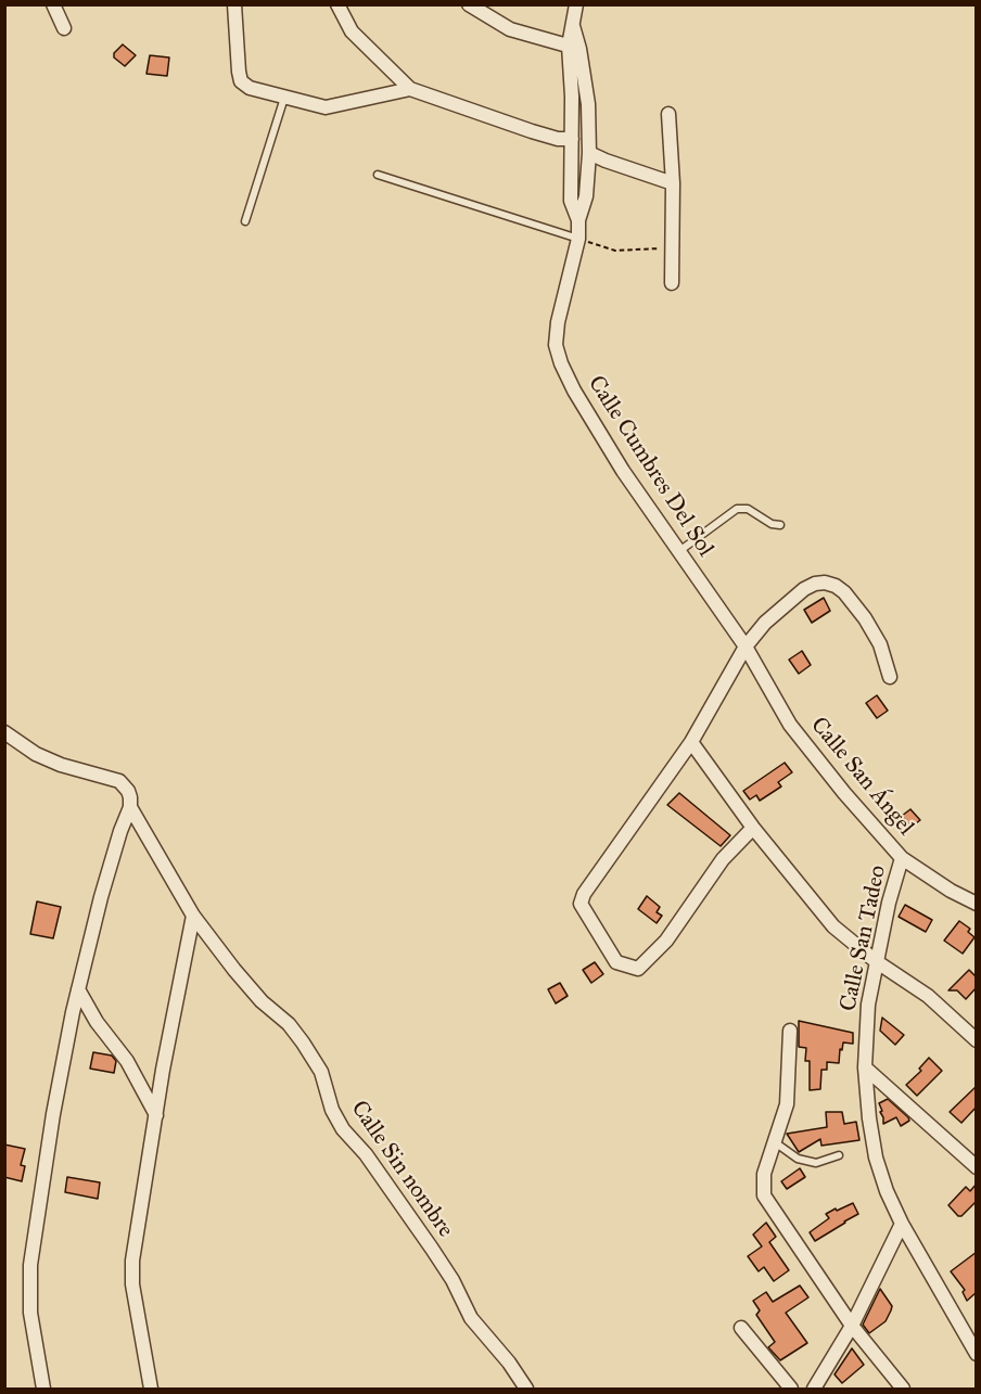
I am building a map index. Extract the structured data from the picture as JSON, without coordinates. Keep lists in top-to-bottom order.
{
  "streets": {
    "street": [
      "Calle Cumbres Del Sol",
      "Calle San Ángel",
      "Calle San Tadeo",
      "Calle Sin nombre"
    ]
  },
  "crossings": [
    ["Calle Cumbres Del Sol", "Calle San Ángel"],
    ["Calle San Ángel", "Calle San Tadeo"]
  ]
}
